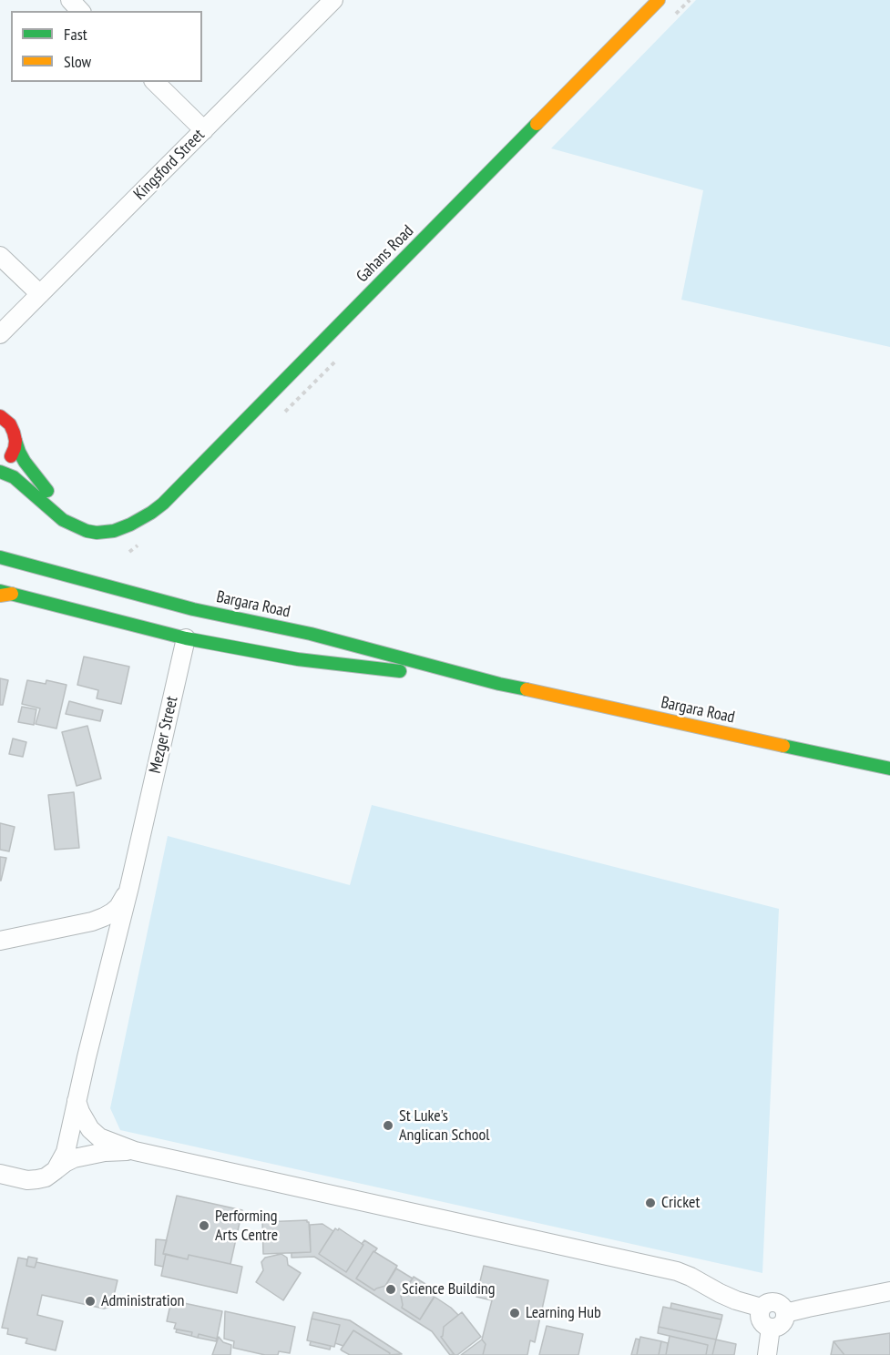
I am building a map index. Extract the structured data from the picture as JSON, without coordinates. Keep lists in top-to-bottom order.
{
  "streets": {
    "main road": ["Gahans Road", "Bargara Road"],
    "street": ["Kingsford Street", "Mezger Street"]
  },
  "crossings": [
    ["Bargara Road", "Mezger Street"]
  ],
  "places": [
    "St Luke's Anglican School",
    "Cricket",
    "Performing Arts Centre",
    "Science Building",
    "Administration",
    "Learning Hub"
  ],
  "legend": ["Fast", "Slow"]
}
